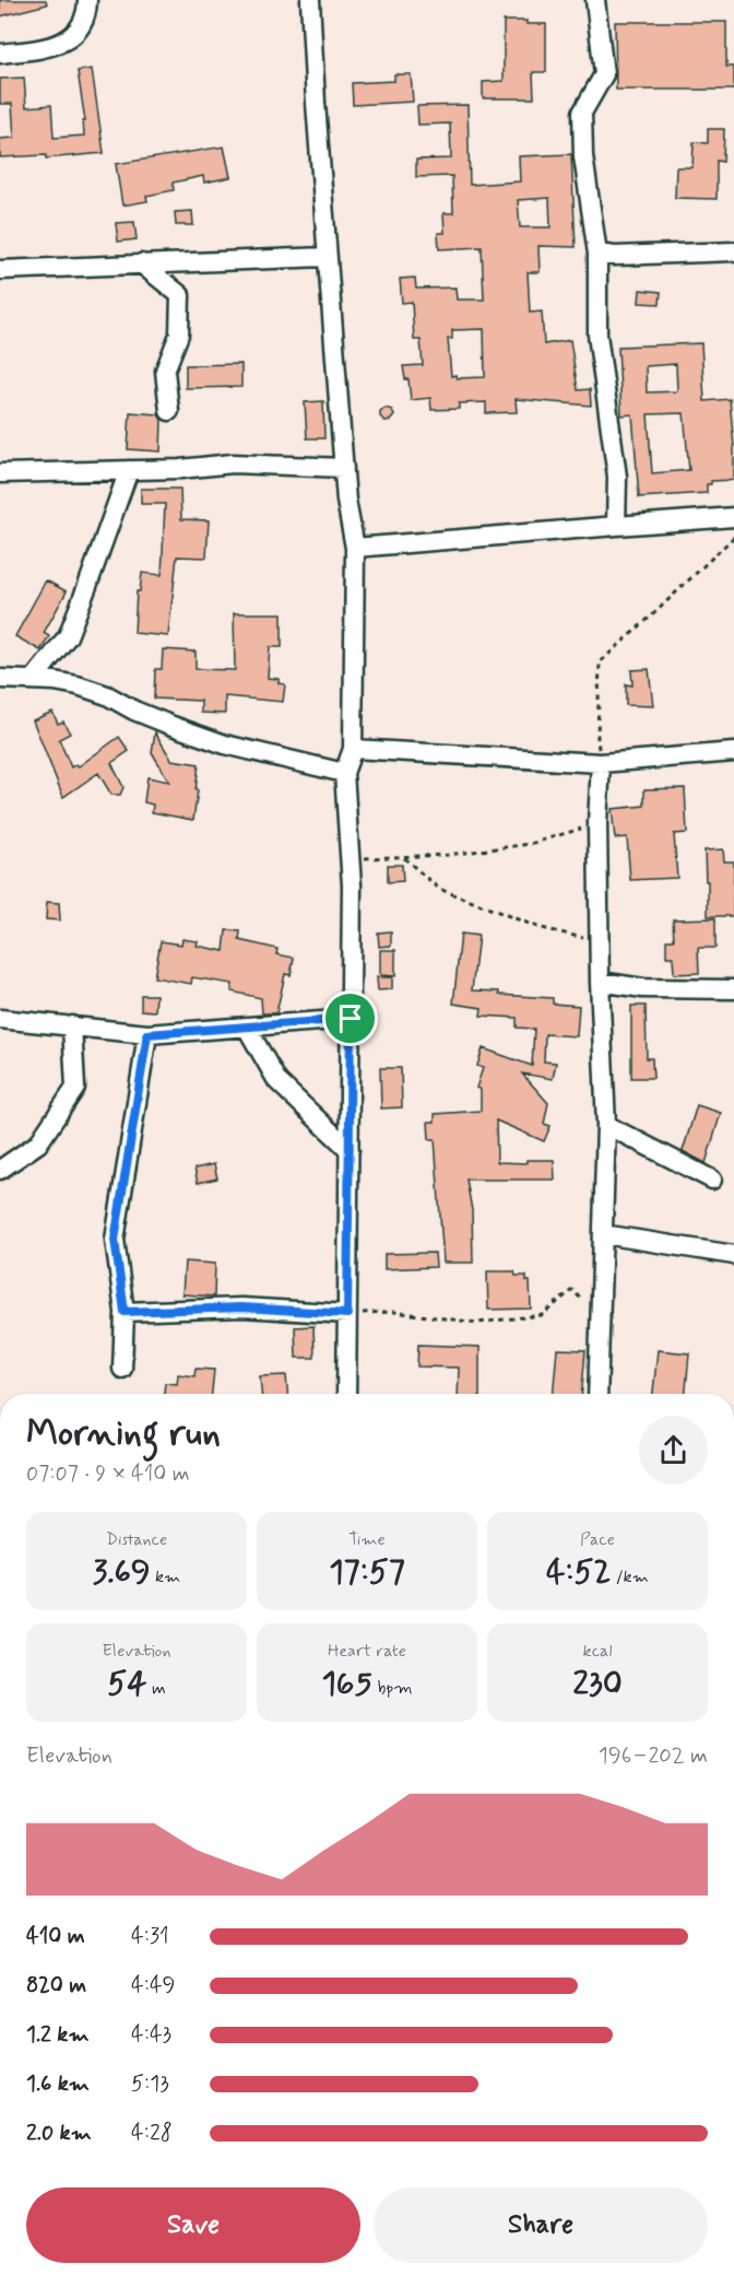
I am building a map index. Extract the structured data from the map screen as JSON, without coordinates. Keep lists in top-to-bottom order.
{
  "page": {
    "heading": ["Morning run", "07:07 · 9 × 410 m"],
    "stats": [
      ["Distance", "3.69 km"],
      ["Time", "17:57"],
      ["Pace", "4:52 /km"],
      ["Elevation", "54 m"],
      ["Heart rate", "165 bpm"],
      ["kcal", "230"]
    ],
    "chart": ["Elevation", "196–202 m"],
    "list": [
      {
        "name": "410 m",
        "note": "4:31"
      },
      {
        "name": "820 m",
        "note": "4:49"
      },
      {
        "name": "1.2 km",
        "note": "4:43"
      },
      {
        "name": "1.6 km",
        "note": "5:13"
      },
      {
        "name": "2.0 km",
        "note": "4:28"
      }
    ],
    "buttons": ["Save", "Share"]
  }
}
